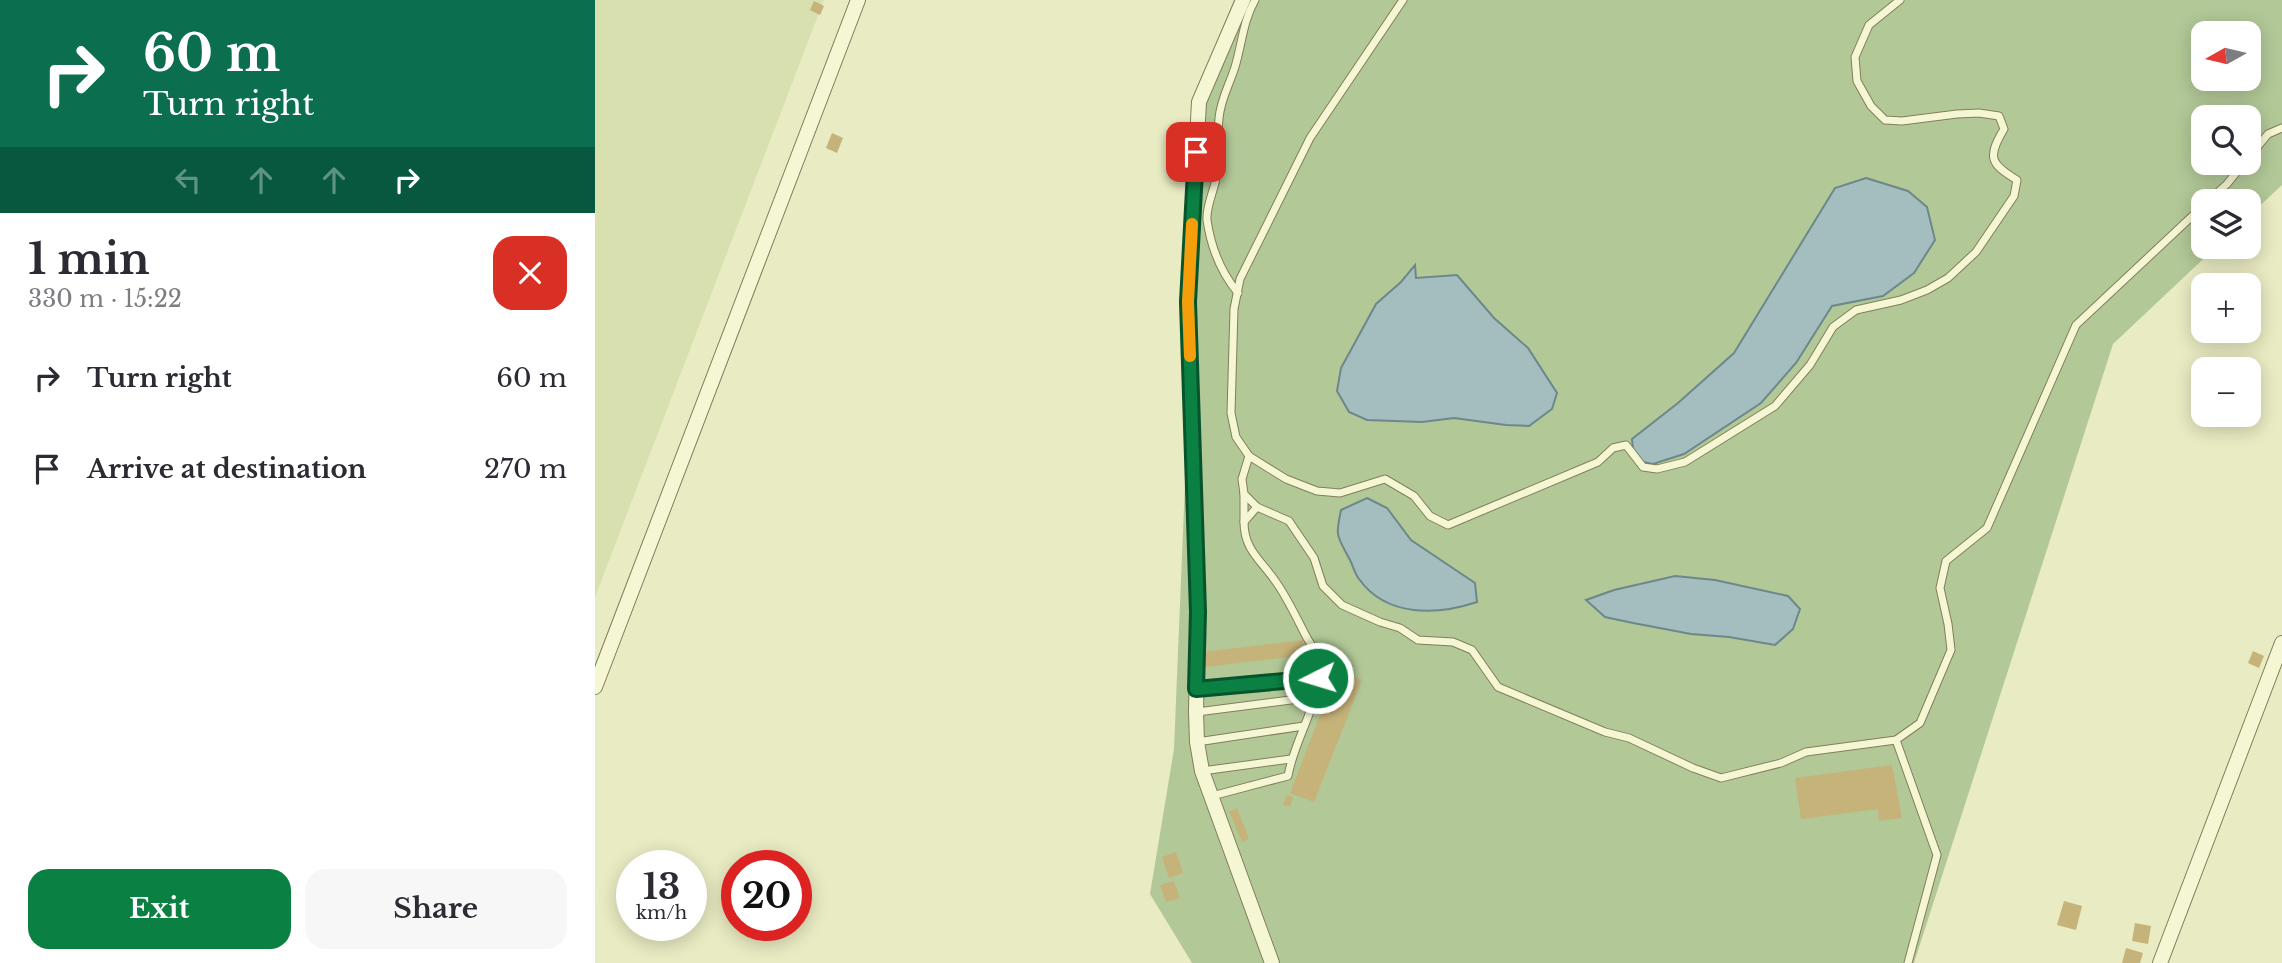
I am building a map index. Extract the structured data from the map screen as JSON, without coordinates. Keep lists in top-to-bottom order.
{
  "north": "left",
  "page": {
    "turn": ["60 m", "Turn right"],
    "map_buttons": ["+", "−"],
    "heading": ["1 min", "330 m · 15:22"],
    "list": [
      {
        "name": "Turn right",
        "value": "60 m"
      },
      {
        "name": "Arrive at destination",
        "value": "270 m"
      }
    ],
    "speed": "13 km/h",
    "limit": "20",
    "buttons": ["Exit", "Share"]
  }
}
